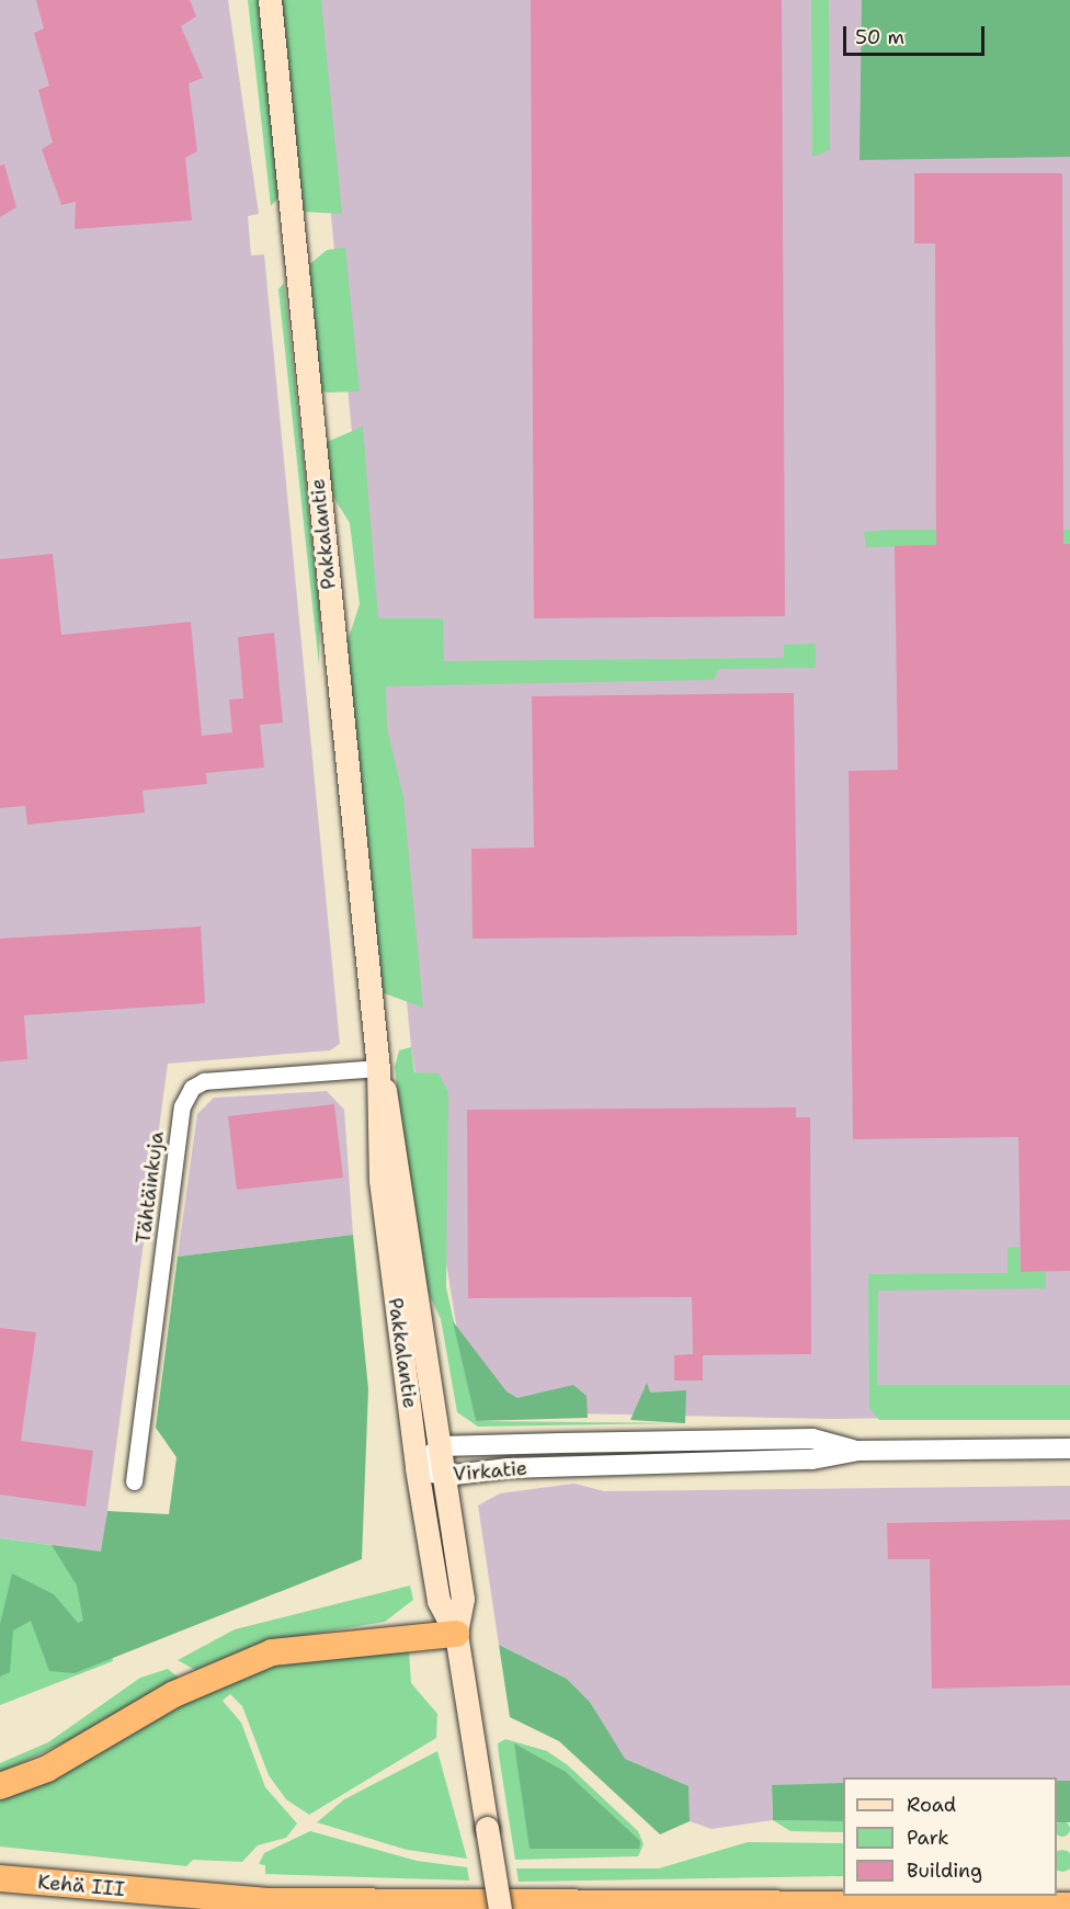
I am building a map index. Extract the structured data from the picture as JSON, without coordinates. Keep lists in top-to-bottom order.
{
  "streets": {
    "highway": ["Kehä III"],
    "main road": ["Pakkalantie"],
    "street": ["Tähtäinkuja", "Virkatie"]
  },
  "crossings": [
    ["Pakkalantie", "Tähtäinkuja"],
    ["Pakkalantie", "Virkatie"]
  ],
  "legend": ["Road", "Park", "Building"],
  "scale_bar": "50 m"
}
